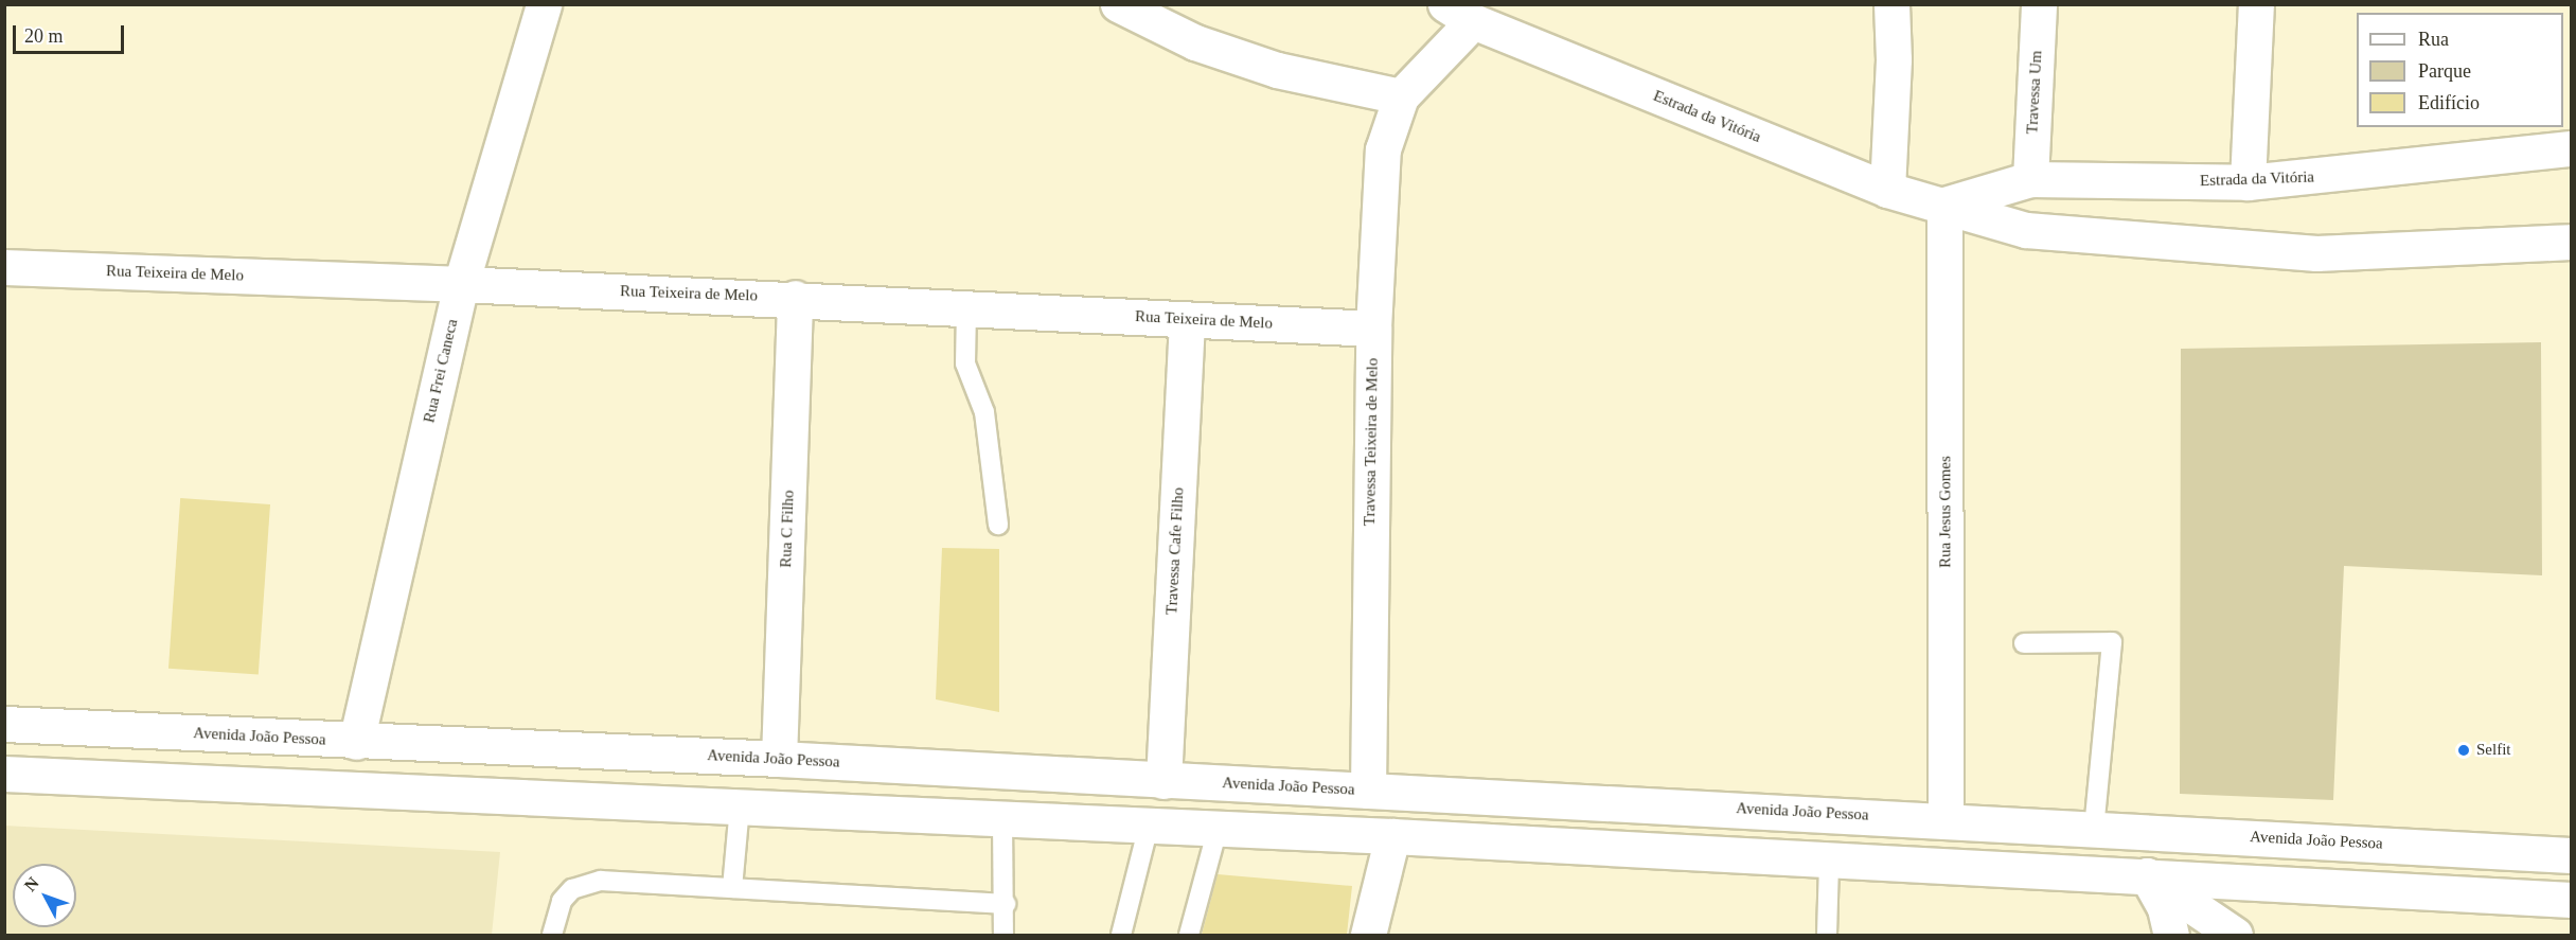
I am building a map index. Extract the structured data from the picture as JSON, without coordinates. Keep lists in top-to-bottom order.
{
  "streets": {
    "street": [
      "Travessa Um",
      "Estrada da Vitória",
      "Rua Teixeira de Melo",
      "Rua Frei Caneca",
      "Travessa Teixeira de Melo",
      "Rua Jesus Gomes",
      "Rua C Filho",
      "Travessa Cafe Filho",
      "Avenida João Pessoa"
    ]
  },
  "crossings": [
    ["Travessa Um", "Estrada da Vitória"],
    ["Estrada da Vitória", "Travessa Teixeira de Melo"],
    ["Estrada da Vitória", "Rua Jesus Gomes"],
    ["Rua Teixeira de Melo", "Rua Frei Caneca"],
    ["Rua Teixeira de Melo", "Travessa Teixeira de Melo"],
    ["Rua Teixeira de Melo", "Rua C Filho"],
    ["Rua Teixeira de Melo", "Travessa Cafe Filho"],
    ["Rua Frei Caneca", "Avenida João Pessoa"],
    ["Travessa Teixeira de Melo", "Avenida João Pessoa"],
    ["Rua Jesus Gomes", "Avenida João Pessoa"],
    ["Rua C Filho", "Avenida João Pessoa"],
    ["Travessa Cafe Filho", "Avenida João Pessoa"]
  ],
  "places": ["Selfit"],
  "legend": ["Rua", "Parque", "Edifício"],
  "scale_bar": "20 m",
  "north": "top left"
}
